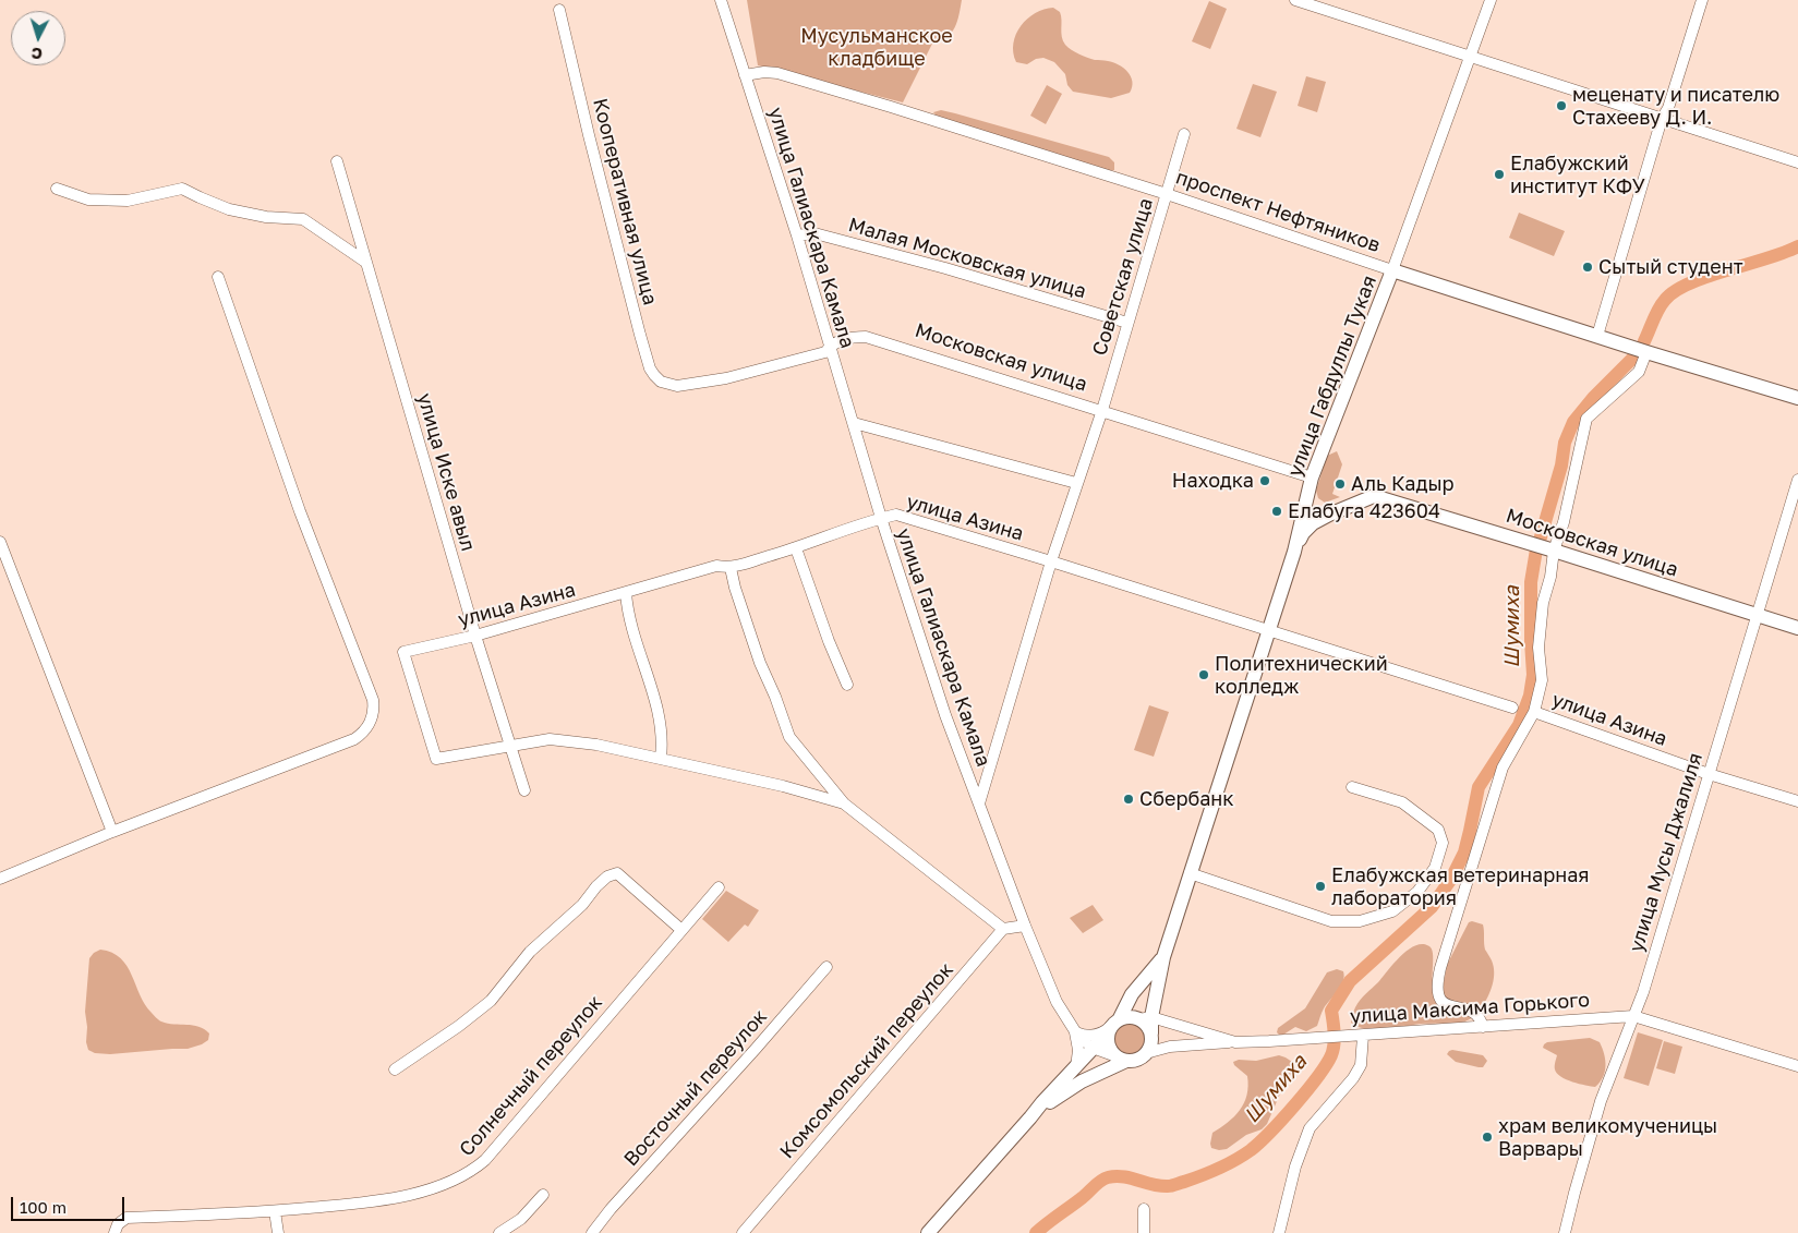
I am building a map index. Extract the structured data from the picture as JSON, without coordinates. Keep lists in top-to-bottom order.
{
  "streets": {
    "main road": [
      "проспект Нефтяников",
      "Московская улица",
      "улица Габдуллы Тукая",
      "улица Максима Горького"
    ],
    "street": [
      "Кооперативная улица",
      "улица Галиаскара Камала",
      "Малая Московская улица",
      "Советская улица",
      "улица Иске авыл",
      "улица Азина",
      "улица Мусы Джалиля",
      "Комсомольский переулок",
      "Солнечный переулок",
      "Восточный переулок"
    ]
  },
  "crossings": [
    ["Кооперативная улица", "Московская улица"],
    ["проспект Нефтяников", "улица Галиаскара Камала"],
    ["проспект Нефтяников", "Советская улица"],
    ["проспект Нефтяников", "улица Габдуллы Тукая"],
    ["улица Галиаскара Камала", "Малая Московская улица"],
    ["улица Галиаскара Камала", "Советская улица"],
    ["улица Галиаскара Камала", "Московская улица"],
    ["улица Галиаскара Камала", "улица Габдуллы Тукая"],
    ["улица Галиаскара Камала", "улица Азина"],
    ["улица Галиаскара Камала", "улица Максима Горького"],
    ["Малая Московская улица", "Советская улица"],
    ["Советская улица", "Московская улица"],
    ["Советская улица", "улица Азина"],
    ["Московская улица", "улица Габдуллы Тукая"],
    ["Московская улица", "улица Мусы Джалиля"],
    ["улица Габдуллы Тукая", "улица Азина"],
    ["улица Габдуллы Тукая", "улица Максима Горького"],
    ["улица Иске авыл", "улица Азина"],
    ["улица Азина", "улица Мусы Джалиля"],
    ["улица Мусы Джалиля", "улица Максима Горького"]
  ],
  "water": ["Шумиха"],
  "parks": ["Мусульманское кладбище"],
  "places": [
    "меценату и писателю Стахееву Д. И.",
    "Елабужский институт КФУ",
    "Сытый студент",
    "Находка",
    "Аль Кадыр",
    "Елабуга 423604",
    "Политехнический колледж",
    "Сбербанк",
    "Елабужская ветеринарная лаборатория",
    "храм великомученицы Варвары"
  ],
  "scale_bar": "100 m",
  "north": "bottom"
}
